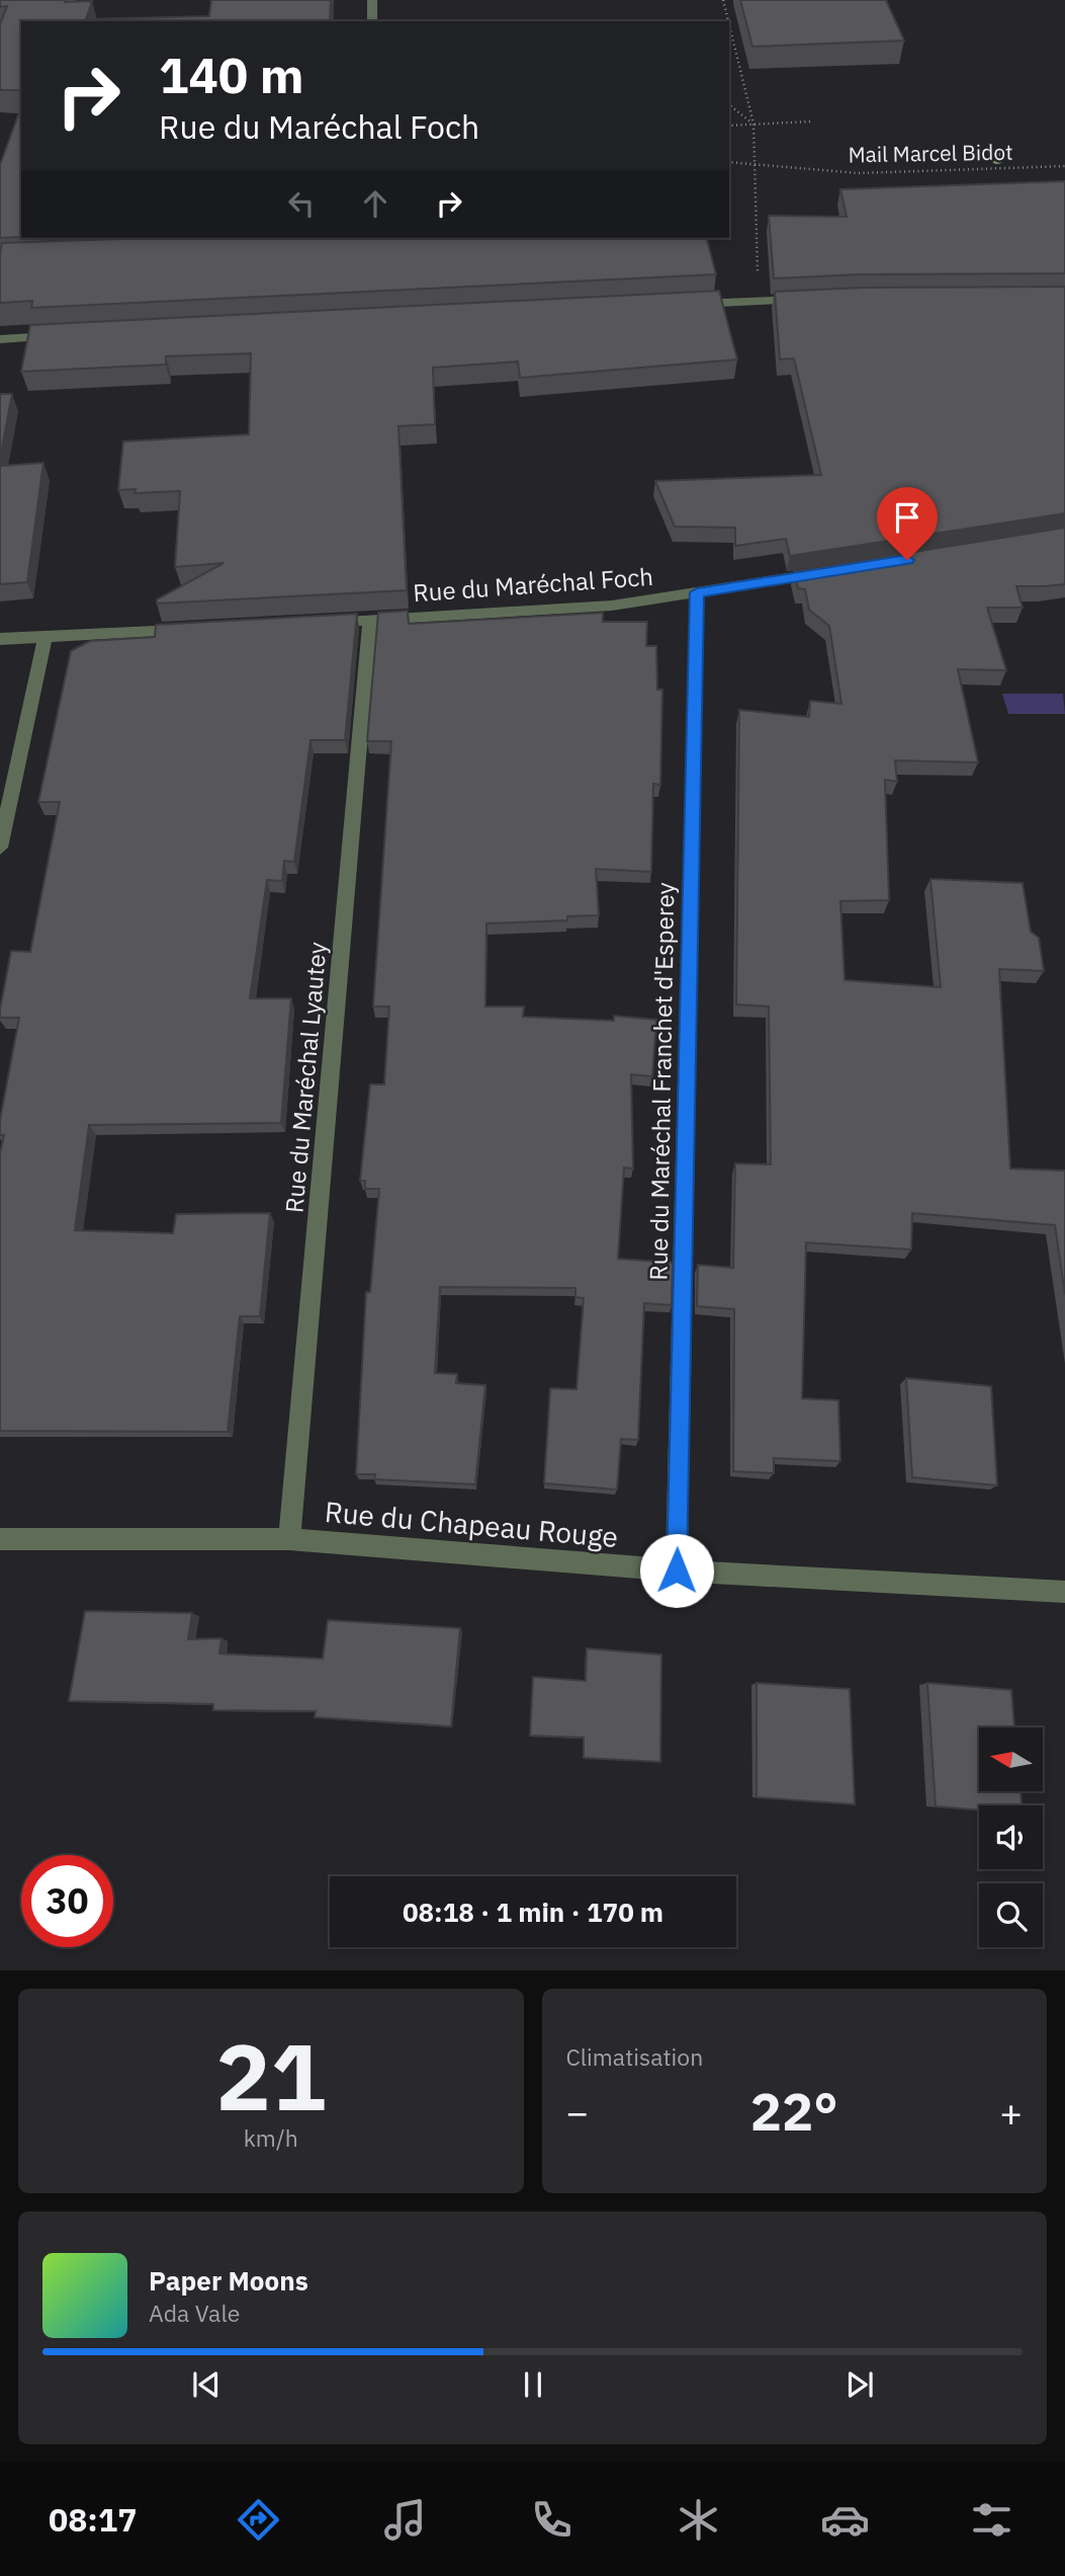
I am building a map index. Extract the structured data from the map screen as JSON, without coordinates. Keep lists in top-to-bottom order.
{
  "streets": {
    "street": [
      "Rue du Maréchal Foch",
      "Rue du Maréchal Lyautey",
      "Rue du Maréchal Franchet d'Esperey",
      "Rue du Chapeau Rouge"
    ],
    "path": ["Mail Marcel Bidot"]
  },
  "crossings": [
    ["Rue du Maréchal Foch", "Rue du Maréchal Lyautey"],
    ["Rue du Maréchal Foch", "Rue du Maréchal Franchet d'Esperey"],
    ["Rue du Maréchal Lyautey", "Rue du Chapeau Rouge"],
    ["Rue du Maréchal Franchet d'Esperey", "Rue du Chapeau Rouge"]
  ],
  "north": "left",
  "page": {
    "turn": ["140 m", "Rue du Maréchal Foch"],
    "limit": "30",
    "trip": "08:18 · 1 min · 170 m",
    "tile": [
      ["21", "km/h"],
      "Climatisation"
    ],
    "heat": ["−", "22°", "+"],
    "song": ["Paper Moons", "Ada Vale"],
    "tabs": "08:17"
  }
}
